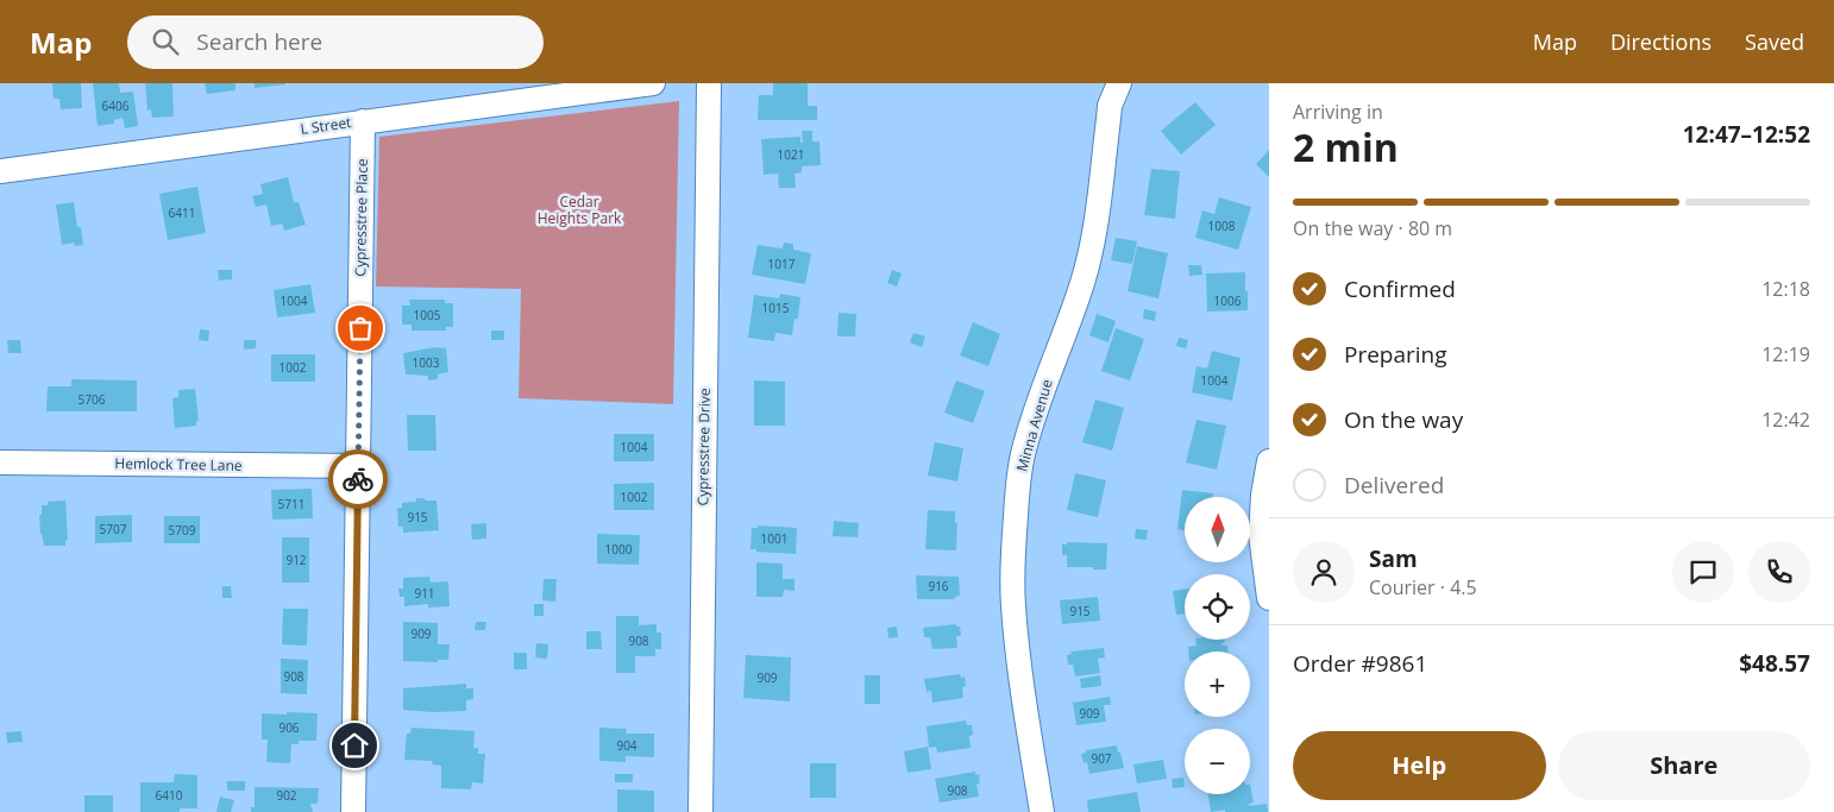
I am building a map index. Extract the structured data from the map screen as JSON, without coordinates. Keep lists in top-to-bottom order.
{
  "streets": {
    "street": [
      "L Street",
      "Cypresstree Place",
      "Minna Avenue",
      "Cypresstree Drive",
      "Hemlock Tree Lane"
    ]
  },
  "crossings": [
    ["L Street", "Cypresstree Place"],
    ["Cypresstree Place", "Hemlock Tree Lane"]
  ],
  "parks": ["Cedar Heights Park"],
  "house_numbers": [
    "6406",
    "1021",
    "6411",
    "1008",
    "1017",
    "1004",
    "1006",
    "1015",
    "1005",
    "1003",
    "1002",
    "1004",
    "5706",
    "1004",
    "1002",
    "5711",
    "915",
    "5707",
    "5709",
    "1001",
    "1000",
    "912",
    "916",
    "911",
    "915",
    "909",
    "908",
    "908",
    "909",
    "909",
    "906",
    "904",
    "907",
    "908",
    "6410",
    "902"
  ],
  "north": "top",
  "page": {
    "header": "Map",
    "search": "Search here",
    "nav": ["Map", "Directions", "Saved"],
    "heading": ["2 min", "Arriving in", "12:47–12:52"],
    "panel": [
      "Sam",
      "Courier · 4.5",
      "Order #9861",
      "$48.57"
    ],
    "bar": "On the way · 80 m",
    "list": [
      ["Confirmed", "12:18"],
      ["Preparing", "12:19"],
      ["On the way", "12:42"],
      "Delivered"
    ],
    "map_buttons": ["+", "−"],
    "buttons": ["Help", "Share"]
  }
}
